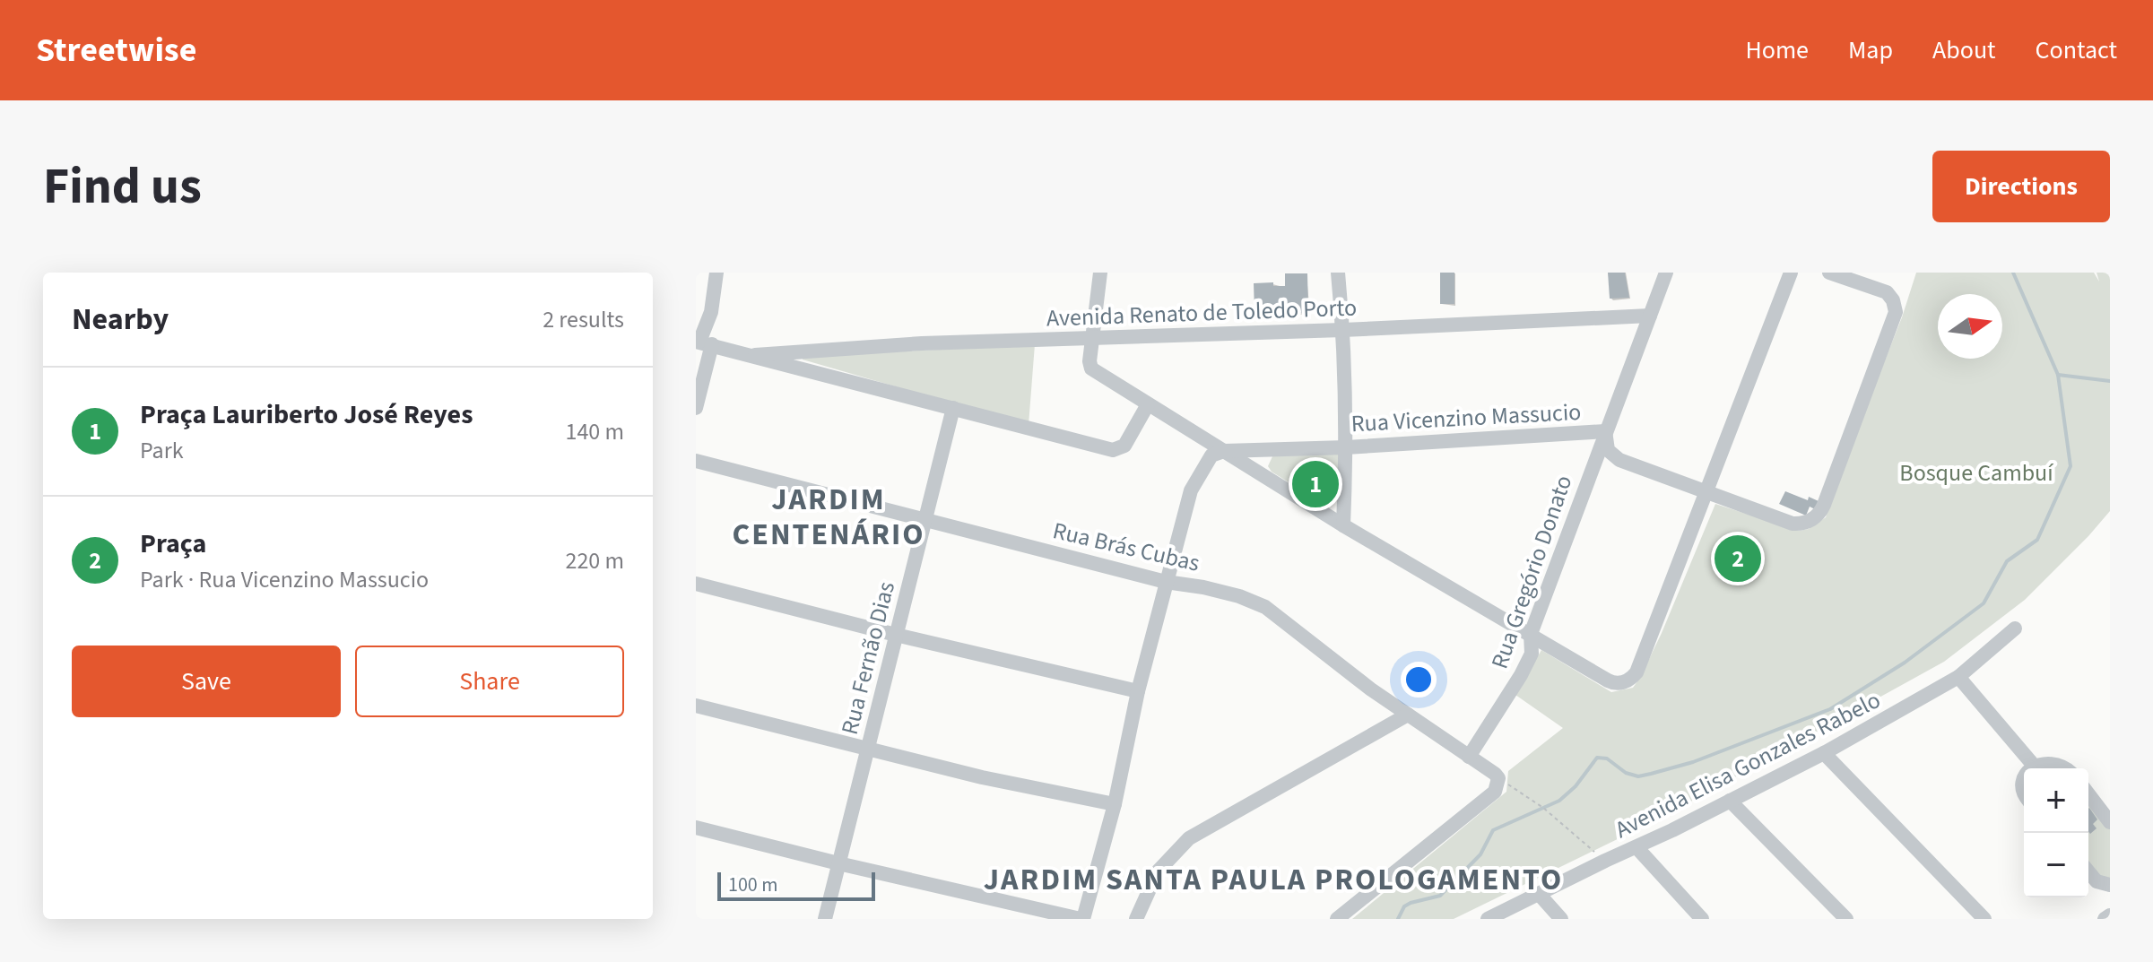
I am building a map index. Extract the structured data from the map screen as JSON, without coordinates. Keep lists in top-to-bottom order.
{
  "streets": {
    "street": [
      "Avenida Renato de Toledo Porto",
      "Rua Vicenzino Massucio",
      "Rua Brás Cubas",
      "Rua Gregório Donato",
      "Rua Fernão Dias",
      "Avenida Elisa Gonzales Rabelo"
    ]
  },
  "crossings": [
    ["Avenida Renato de Toledo Porto", "Rua Gregório Donato"],
    ["Rua Vicenzino Massucio", "Rua Gregório Donato"],
    ["Rua Brás Cubas", "Rua Gregório Donato"],
    ["Rua Brás Cubas", "Rua Fernão Dias"]
  ],
  "districts": ["JARDIM CENTENÁRIO", "JARDIM SANTA PAULA PROLOGAMENTO"],
  "parks": ["Bosque Cambuí"],
  "scale_bar": "100 m",
  "north": "right",
  "page": {
    "header": "Streetwise",
    "nav": [
      "Home",
      "Map",
      "About",
      "Contact"
    ],
    "buttons": [
      "Directions",
      ["Save", "Share"]
    ],
    "title": "Find us",
    "heading": ["Nearby", "2 results"],
    "list": [
      {
        "mark": "1",
        "name": "Praça Lauriberto José Reyes",
        "note": "Park",
        "value": "140 m"
      },
      {
        "mark": "2",
        "name": "Praça",
        "note": "Park · Rua Vicenzino Massucio",
        "value": "220 m"
      }
    ],
    "pins": ["1", "2"],
    "map_buttons": ["+", "−"],
    "scale": "100 m"
  }
}
